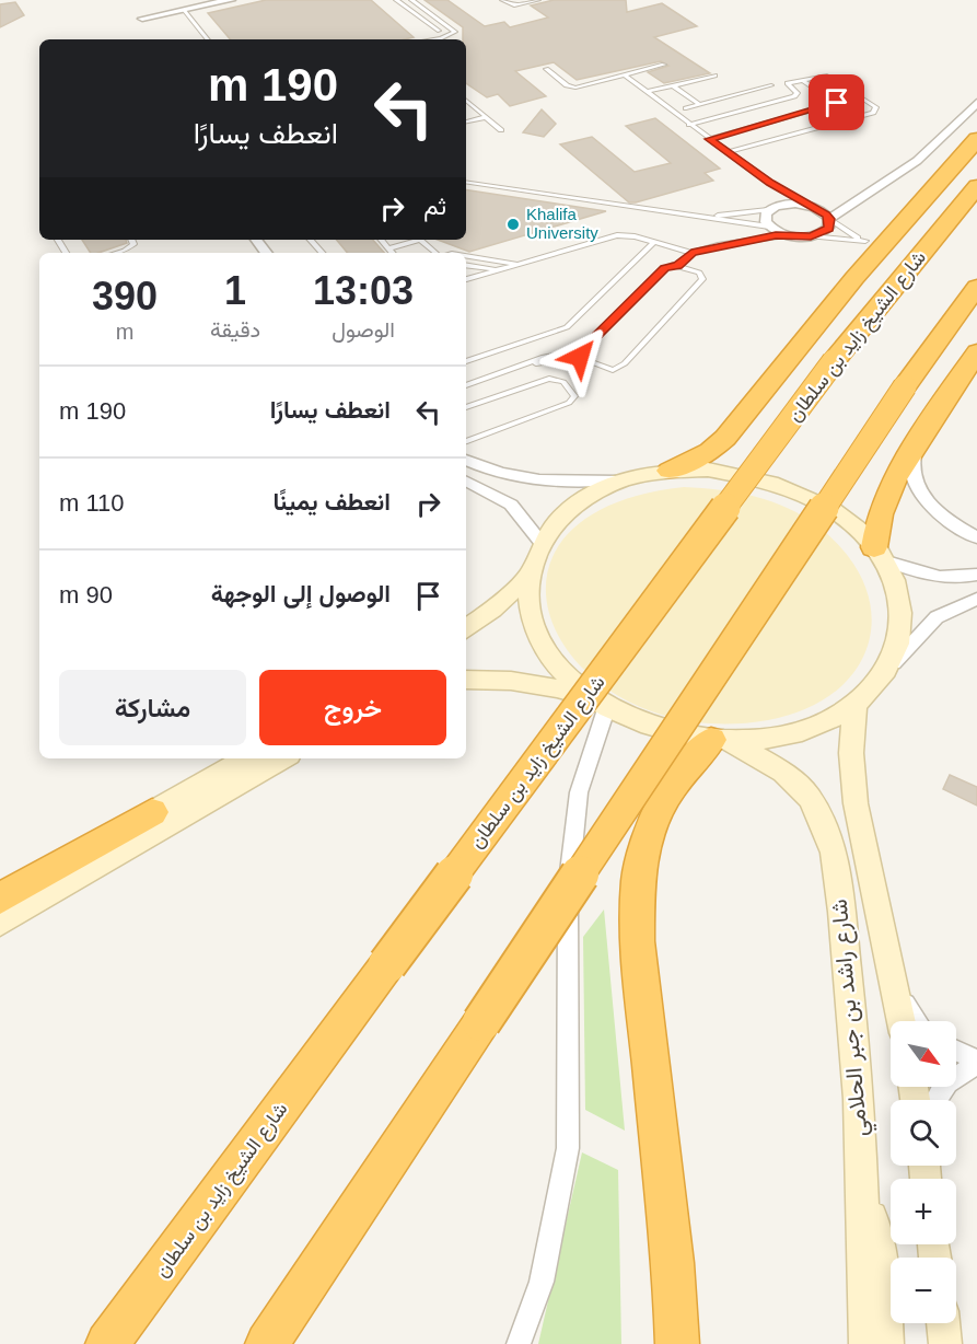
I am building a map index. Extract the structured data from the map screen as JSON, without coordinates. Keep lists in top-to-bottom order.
{
  "streets": {
    "highway": ["شارع الشيخ زايد بن سلطان"],
    "main road": ["شارع راشد بن جبر الحلامي"]
  },
  "places": ["Khalifa University"],
  "north": "bottom right",
  "page": {
    "turn": ["190 m", "انعطف يسارًا"],
    "then": "ثم",
    "eta": [
      "13:03",
      "الوصول",
      "1",
      "دقيقة",
      "390",
      "m"
    ],
    "list": [
      {
        "name": "انعطف يسارًا",
        "value": "190 m"
      },
      {
        "name": "انعطف يمينًا",
        "value": "110 m"
      },
      {
        "name": "الوصول إلى الوجهة",
        "value": "90 m"
      }
    ],
    "buttons": ["خروج", "مشاركة"],
    "map_buttons": ["+", "−"]
  }
}
